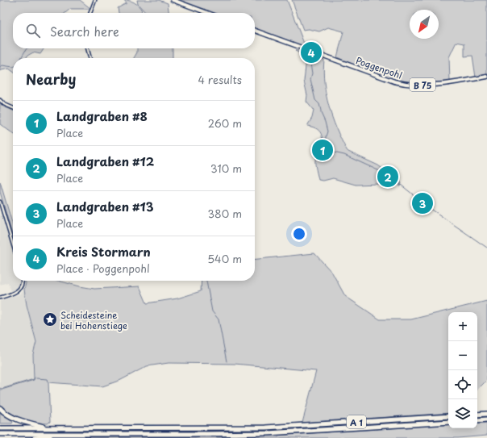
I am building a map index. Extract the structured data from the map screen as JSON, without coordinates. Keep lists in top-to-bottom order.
{
  "streets": {
    "highway": ["A 1"],
    "main road": ["Poggenpohl", "B 75"]
  },
  "places": {
    "place": ["Scheidesteine bei Hohenstiege"]
  },
  "north": "bottom left",
  "page": {
    "search": "Search here",
    "pins": [
      "4",
      "1",
      "2",
      "3"
    ],
    "heading": ["Nearby", "4 results"],
    "list": [
      {
        "mark": "1",
        "name": "Landgraben #8",
        "note": "Place",
        "value": "260 m"
      },
      {
        "mark": "2",
        "name": "Landgraben #12",
        "note": "Place",
        "value": "310 m"
      },
      {
        "mark": "3",
        "name": "Landgraben #13",
        "note": "Place",
        "value": "380 m"
      },
      {
        "mark": "4",
        "name": "Kreis Stormarn",
        "note": "Place · Poggenpohl",
        "value": "540 m"
      }
    ],
    "map_buttons": ["+", "−"]
  }
}
